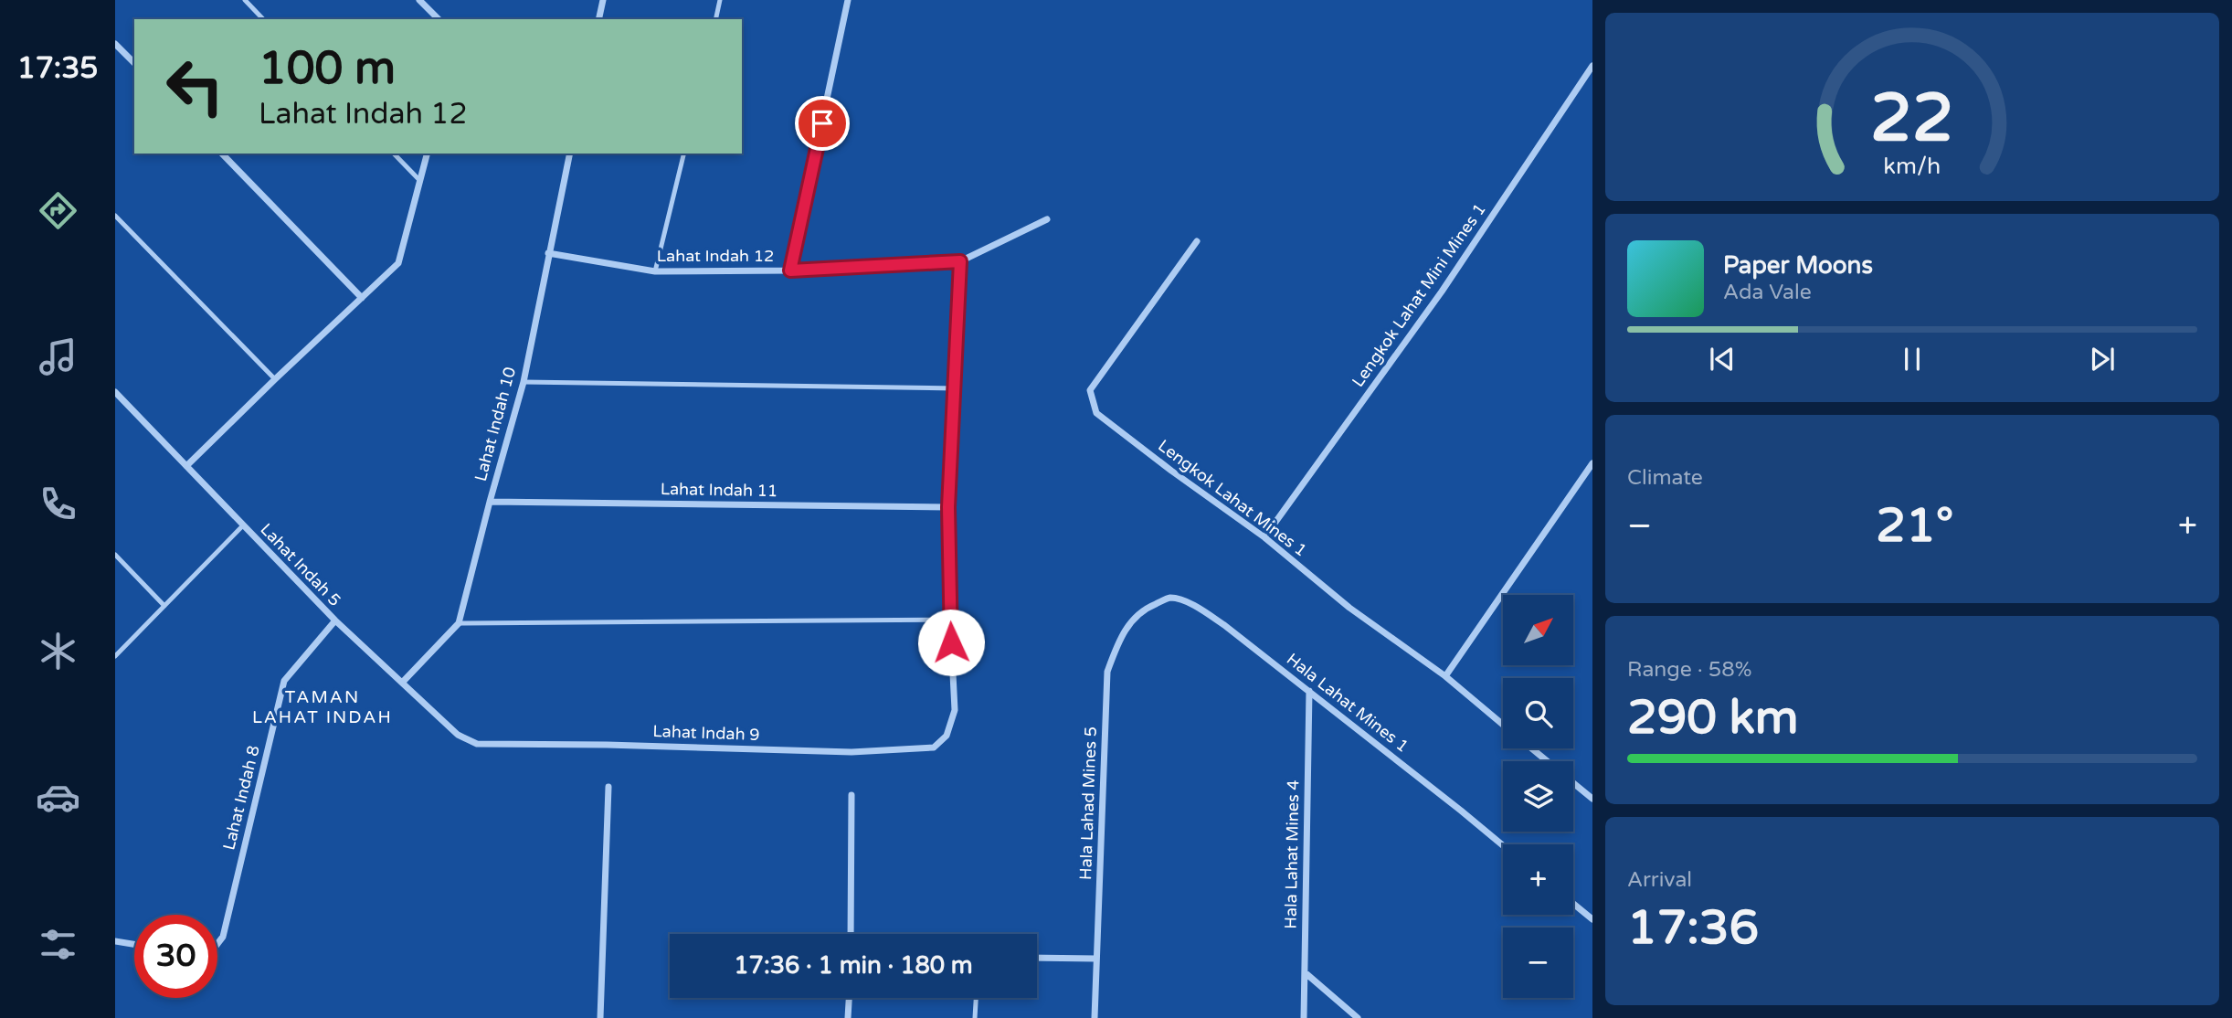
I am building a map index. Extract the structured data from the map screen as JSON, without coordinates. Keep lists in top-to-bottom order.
{
  "streets": {
    "street": [
      "Lahat Indah 12",
      "Lengkok Lahat Mini Mines 1",
      "Lahat Indah 10",
      "Lahat Indah 11",
      "Lengkok Lahat Mines 1",
      "Lahat Indah 5",
      "Hala Lahat Mines 1",
      "Lahat Indah 9",
      "Lahat Indah 8",
      "Hala Lahad Mines 5",
      "Hala Lahat Mines 4"
    ]
  },
  "crossings": [
    ["Lahat Indah 12", "Lahat Indah 10"],
    ["Lengkok Lahat Mini Mines 1", "Lengkok Lahat Mines 1"],
    ["Lahat Indah 10", "Lahat Indah 11"],
    ["Lahat Indah 10", "Lahat Indah 5"],
    ["Lahat Indah 5", "Lahat Indah 9"],
    ["Lahat Indah 5", "Lahat Indah 8"],
    ["Hala Lahat Mines 1", "Hala Lahad Mines 5"],
    ["Hala Lahat Mines 1", "Hala Lahat Mines 4"]
  ],
  "districts": ["TAMAN LAHAT INDAH"],
  "north": "top right",
  "page": {
    "tabs": "17:35",
    "turn": ["100 m", "Lahat Indah 12"],
    "song": ["Paper Moons", "Ada Vale"],
    "tile": [
      "Climate",
      ["Range · 58%", "290 km"],
      ["Arrival", "17:36"]
    ],
    "heat": ["−", "21°", "+"],
    "map_buttons": ["+", "−"],
    "limit": "30",
    "trip": "17:36 · 1 min · 180 m",
    "gauge": ["22", "km/h"]
  }
}
